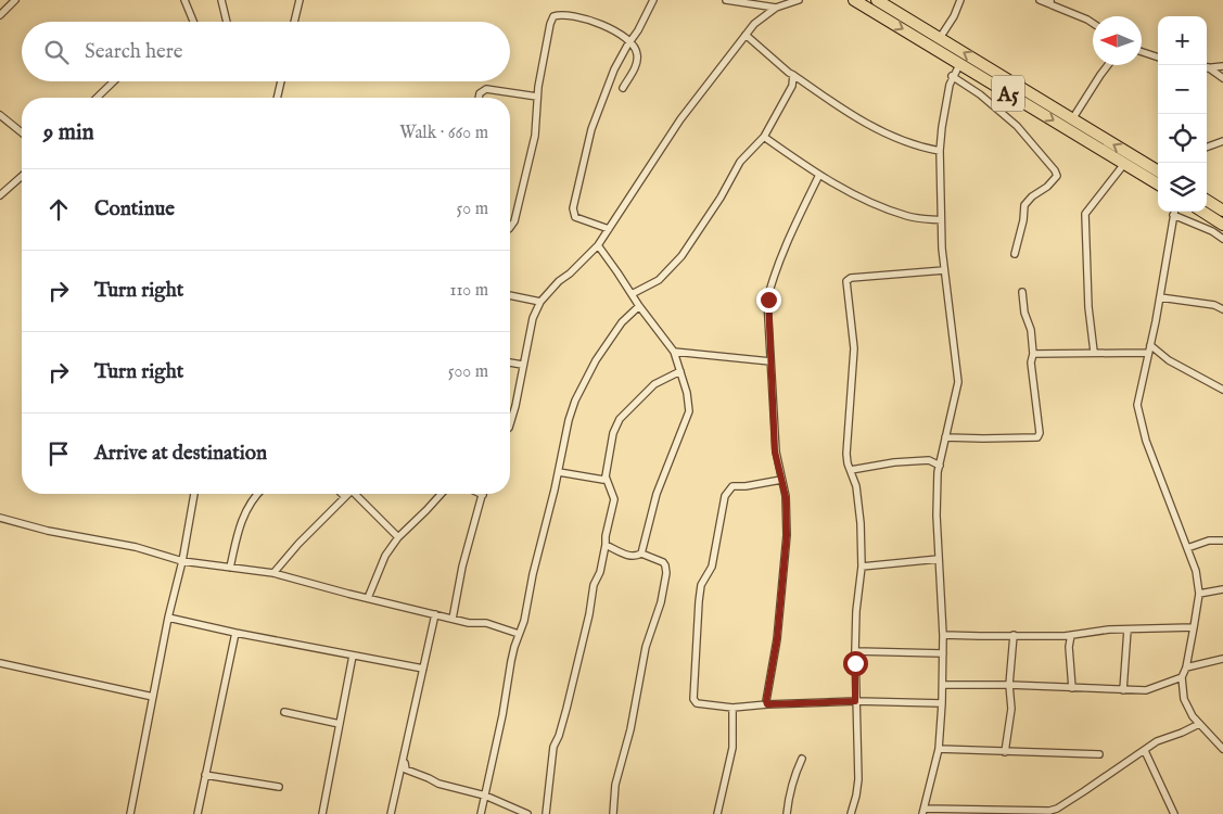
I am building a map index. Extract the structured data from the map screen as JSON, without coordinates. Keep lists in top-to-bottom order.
{
  "streets": {
    "highway": ["A5"]
  },
  "north": "left",
  "page": {
    "map_buttons": ["+", "−"],
    "search": "Search here",
    "heading": ["9 min", "Walk · 660 m"],
    "list": [
      ["Continue", "50 m"],
      ["Turn right", "110 m"],
      ["Turn right", "500 m"],
      "Arrive at destination"
    ]
  }
}
